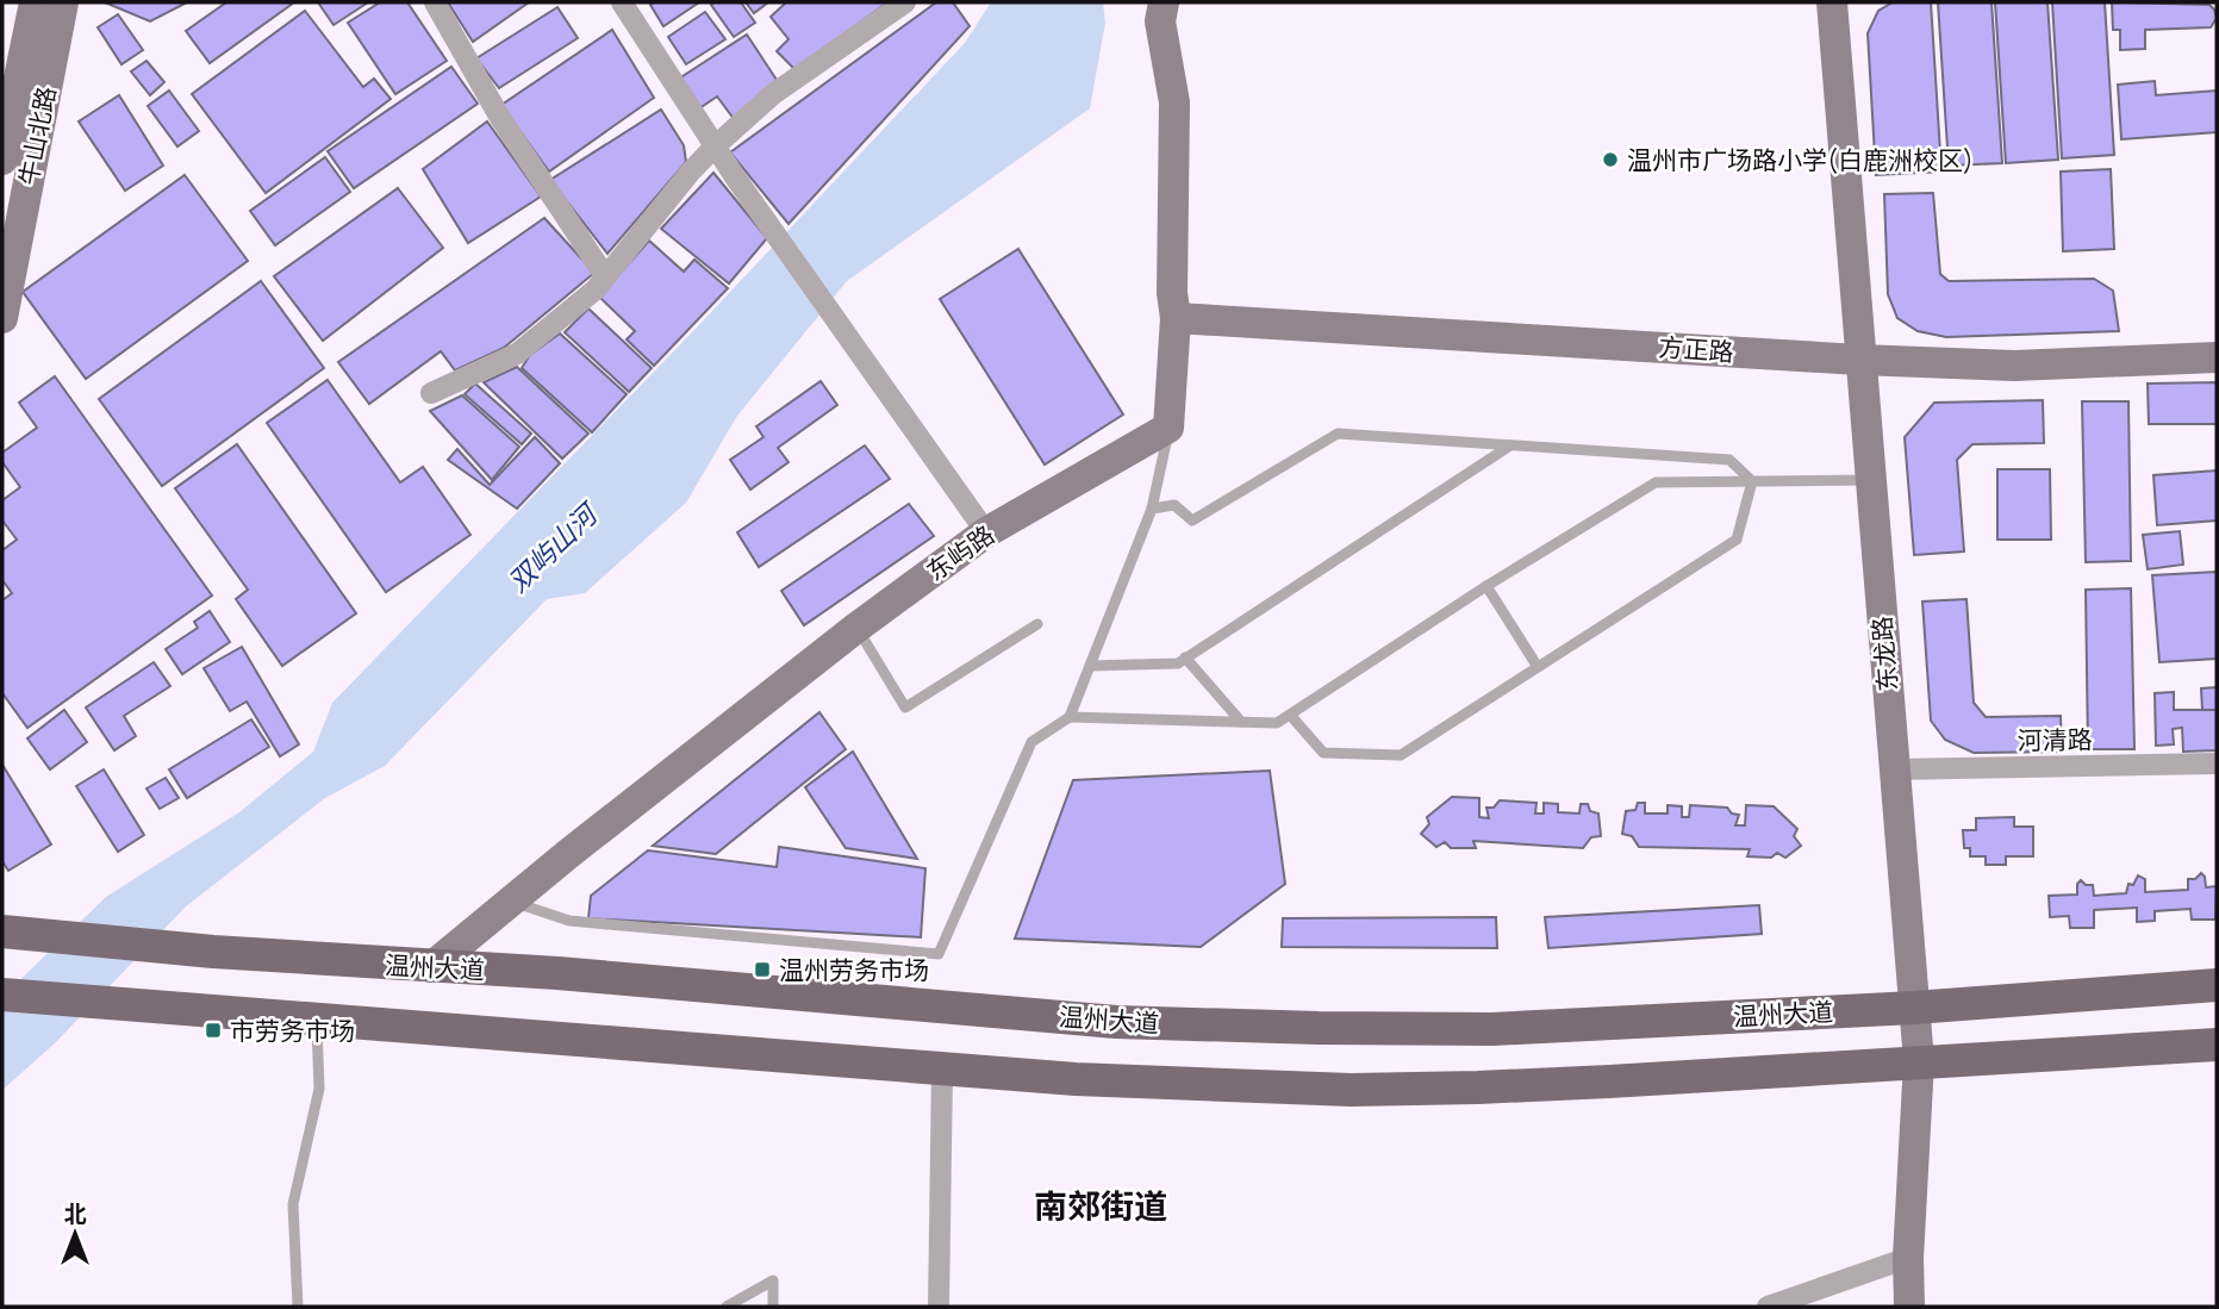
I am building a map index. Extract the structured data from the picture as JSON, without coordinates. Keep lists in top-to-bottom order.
{
  "streets": {
    "main road": ["温州大道"],
    "street": [
      "牛山北路",
      "方正路",
      "东屿路",
      "东龙路",
      "河清路"
    ]
  },
  "crossings": [
    ["方正路", "东龙路"],
    ["东屿路", "温州大道"],
    ["东龙路", "河清路"],
    ["东龙路", "温州大道"]
  ],
  "districts": ["南郊街道"],
  "water": ["双屿山河"],
  "places": {
    "other": ["温州市广场路小学(白鹿洲校区)"],
    "transit": ["温州劳务市场", "市劳务市场"]
  },
  "north": "top"
}
